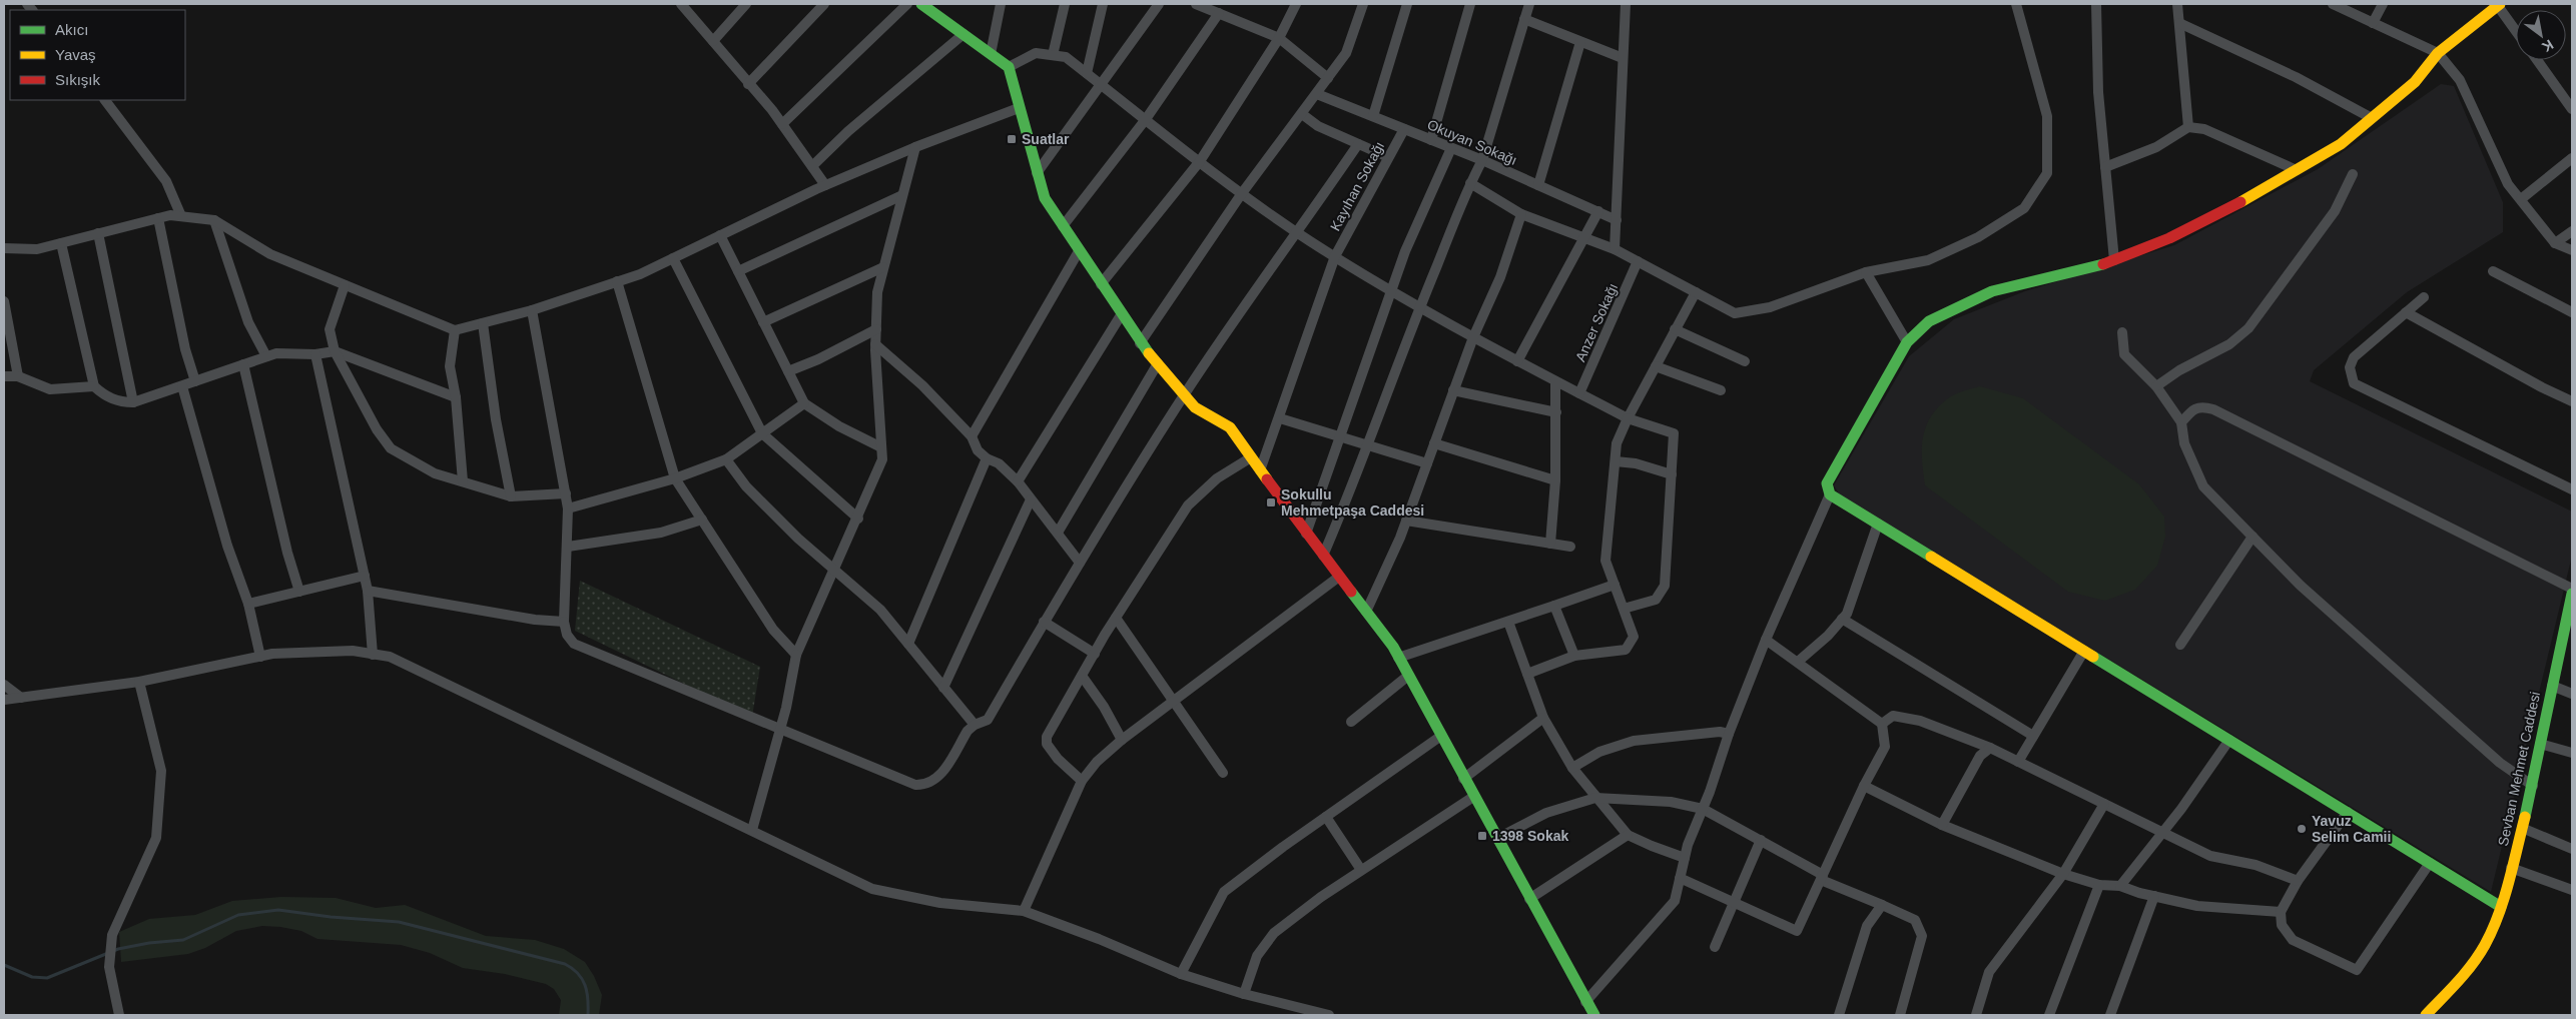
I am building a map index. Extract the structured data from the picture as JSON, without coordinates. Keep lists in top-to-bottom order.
{
  "streets": {
    "street": [
      "Okuyan Sokağı",
      "Kayıhan Sokağı",
      "Anzer Sokağı",
      "Sevban Mehmet Caddesi"
    ]
  },
  "crossings": [
    ["Okuyan Sokağı", "Kayıhan Sokağı"]
  ],
  "places": {
    "transit": ["Suatlar", "Sokullu Mehmetpaşa Caddesi", "1398 Sokak"],
    "other": ["Yavuz Selim Camii"]
  },
  "legend": ["Akıcı", "Yavaş", "Sıkışık"],
  "north": "bottom right"
}
